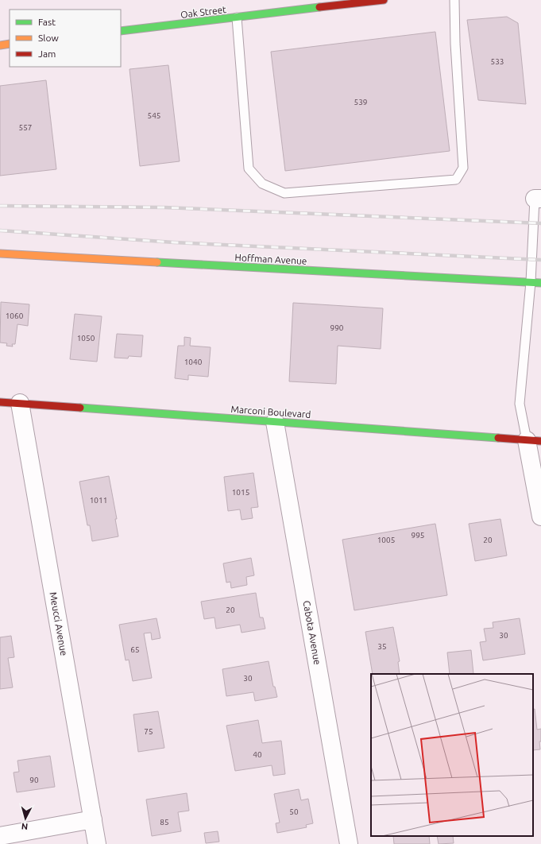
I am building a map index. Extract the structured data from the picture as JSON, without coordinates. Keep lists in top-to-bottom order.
{
  "streets": {
    "street": [
      "Oak Street",
      "Hoffman Avenue",
      "Marconi Boulevard",
      "Meucci Avenue",
      "Cabota Avenue"
    ]
  },
  "crossings": [
    ["Marconi Boulevard", "Meucci Avenue"],
    ["Marconi Boulevard", "Cabota Avenue"]
  ],
  "house_numbers": [
    "533",
    "539",
    "545",
    "557",
    "1060",
    "990",
    "1050",
    "1040",
    "1015",
    "1011",
    "995",
    "1005",
    "20",
    "20",
    "30",
    "35",
    "65",
    "30",
    "75",
    "40",
    "90",
    "50",
    "85"
  ],
  "legend": ["Fast", "Slow", "Jam"],
  "north": "bottom"
}
